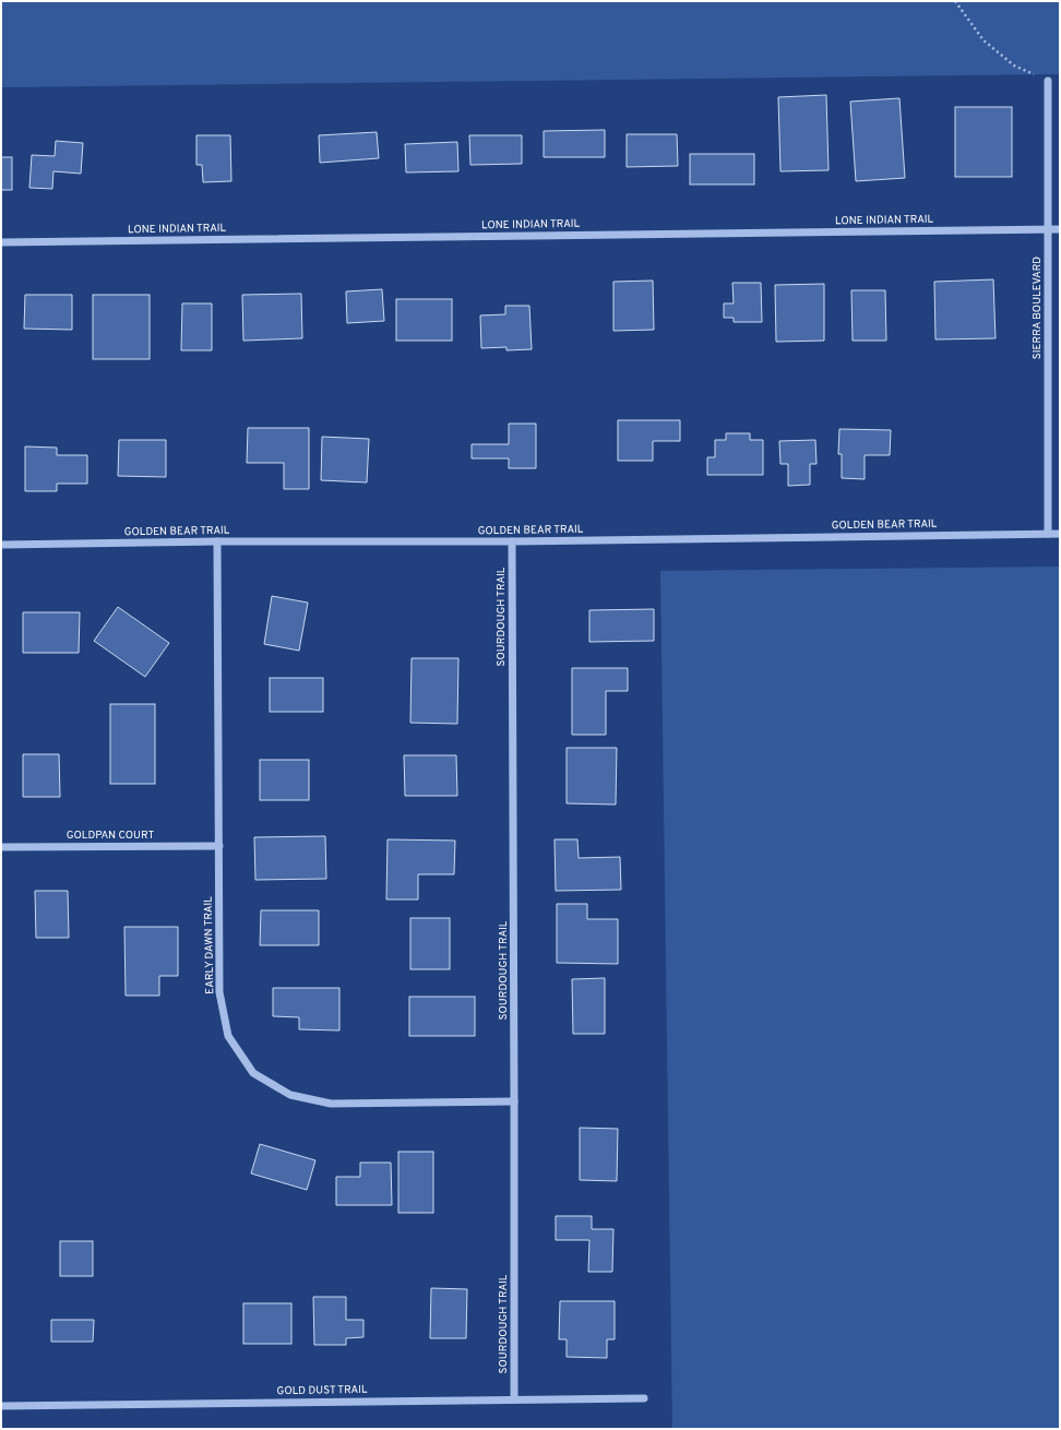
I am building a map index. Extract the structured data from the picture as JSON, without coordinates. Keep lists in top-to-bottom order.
{
  "streets": {
    "street": [
      "LONE INDIAN TRAIL",
      "SIERRA BOULEVARD",
      "GOLDEN BEAR TRAIL",
      "SOURDOUGH TRAIL",
      "GOLDPAN COURT",
      "EARLY DAWN TRAIL",
      "GOLD DUST TRAIL"
    ]
  },
  "crossings": [
    ["LONE INDIAN TRAIL", "SIERRA BOULEVARD"],
    ["SIERRA BOULEVARD", "GOLDEN BEAR TRAIL"],
    ["GOLDEN BEAR TRAIL", "SOURDOUGH TRAIL"],
    ["GOLDEN BEAR TRAIL", "EARLY DAWN TRAIL"],
    ["SOURDOUGH TRAIL", "EARLY DAWN TRAIL"],
    ["SOURDOUGH TRAIL", "GOLD DUST TRAIL"],
    ["GOLDPAN COURT", "EARLY DAWN TRAIL"]
  ]
}
